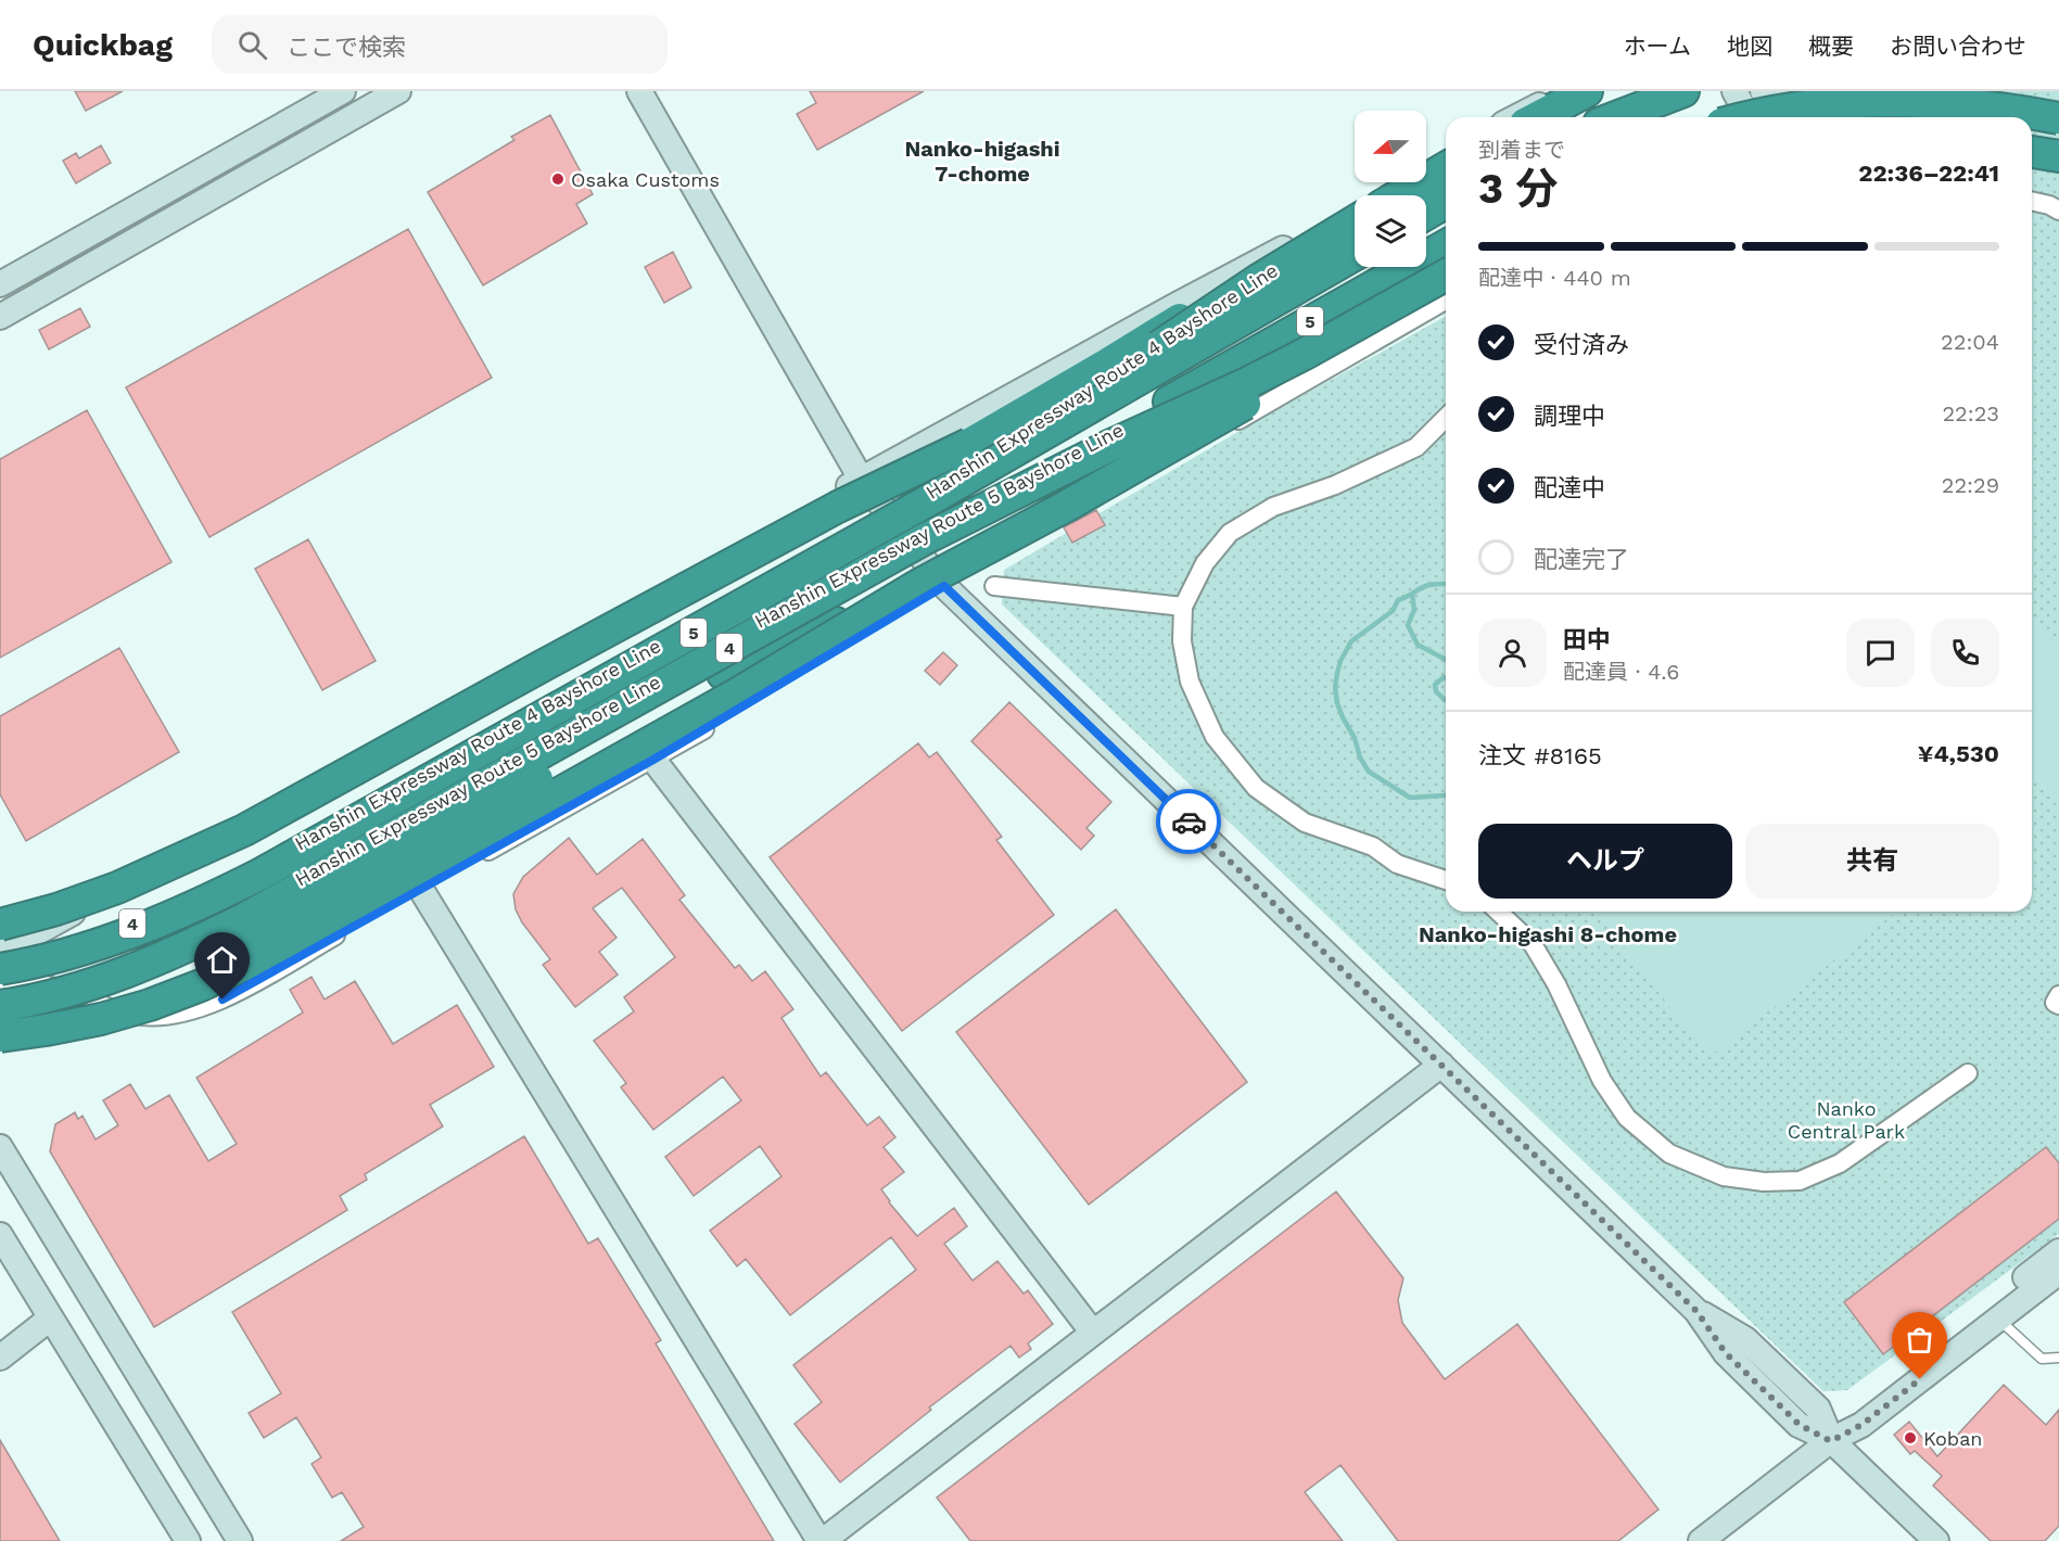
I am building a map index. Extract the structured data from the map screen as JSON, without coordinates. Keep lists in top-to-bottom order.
{
  "streets": {
    "highway": [
      "5",
      "Hanshin Expressway Route 4 Bayshore Line",
      "Hanshin Expressway Route 5 Bayshore Line",
      "4"
    ]
  },
  "districts": ["Nanko-higashi 7-chome", "Nanko-higashi 8-chome"],
  "parks": ["Nanko Central Park"],
  "places": ["Osaka Customs", "Koban"],
  "north": "left",
  "page": {
    "header": "Quickbag",
    "search": "ここで検索",
    "nav": [
      "ホーム",
      "地図",
      "概要",
      "お問い合わせ"
    ],
    "heading": ["3 分", "到着まで", "22:36–22:41"],
    "panel": [
      "田中",
      "配達員 · 4.6",
      "注文 #8165",
      "¥4,530"
    ],
    "bar": "配達中 · 440 m",
    "list": [
      ["受付済み", "22:04"],
      ["調理中", "22:23"],
      ["配達中", "22:29"],
      "配達完了"
    ],
    "buttons": ["ヘルプ", "共有"]
  }
}
